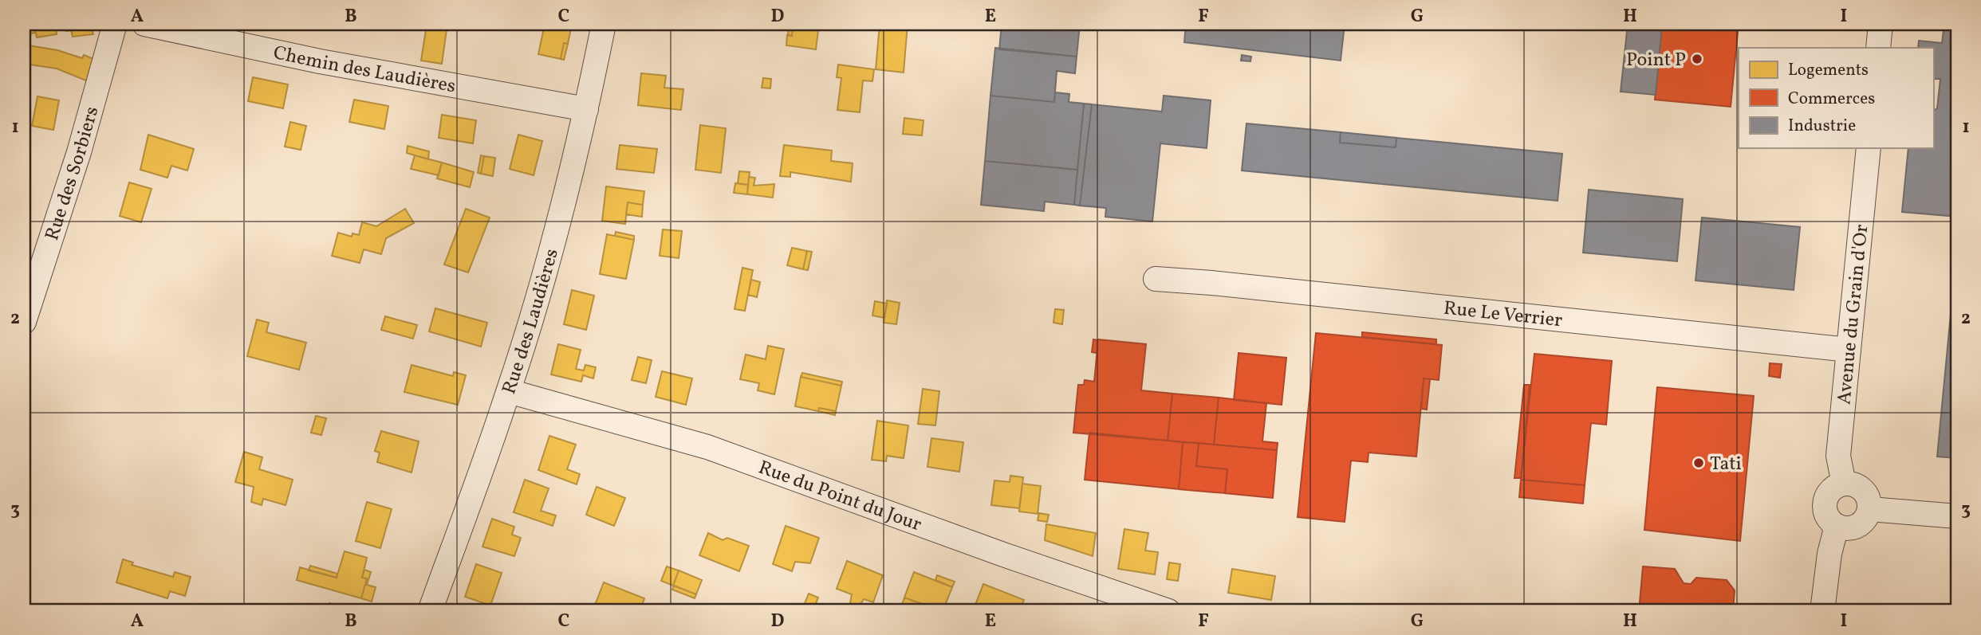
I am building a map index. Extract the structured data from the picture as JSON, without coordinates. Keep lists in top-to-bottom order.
{
  "streets": {
    "street": [
      "Chemin des Laudières",
      "Rue des Sorbiers",
      "Rue Le Verrier",
      "Avenue du Grain d'Or",
      "Rue des Laudières",
      "Rue du Point du Jour"
    ]
  },
  "crossings": [
    ["Chemin des Laudières", "Rue des Laudières"],
    ["Rue Le Verrier", "Avenue du Grain d'Or"],
    ["Rue des Laudières", "Rue du Point du Jour"]
  ],
  "places": ["Point P", "Tati"],
  "legend": ["Logements", "Commerces", "Industrie"],
  "grid": {
    "columns": [
      "A",
      "B",
      "C",
      "D",
      "E",
      "F",
      "G",
      "H",
      "I"
    ],
    "rows": ["1", "2", "3"]
  }
}
